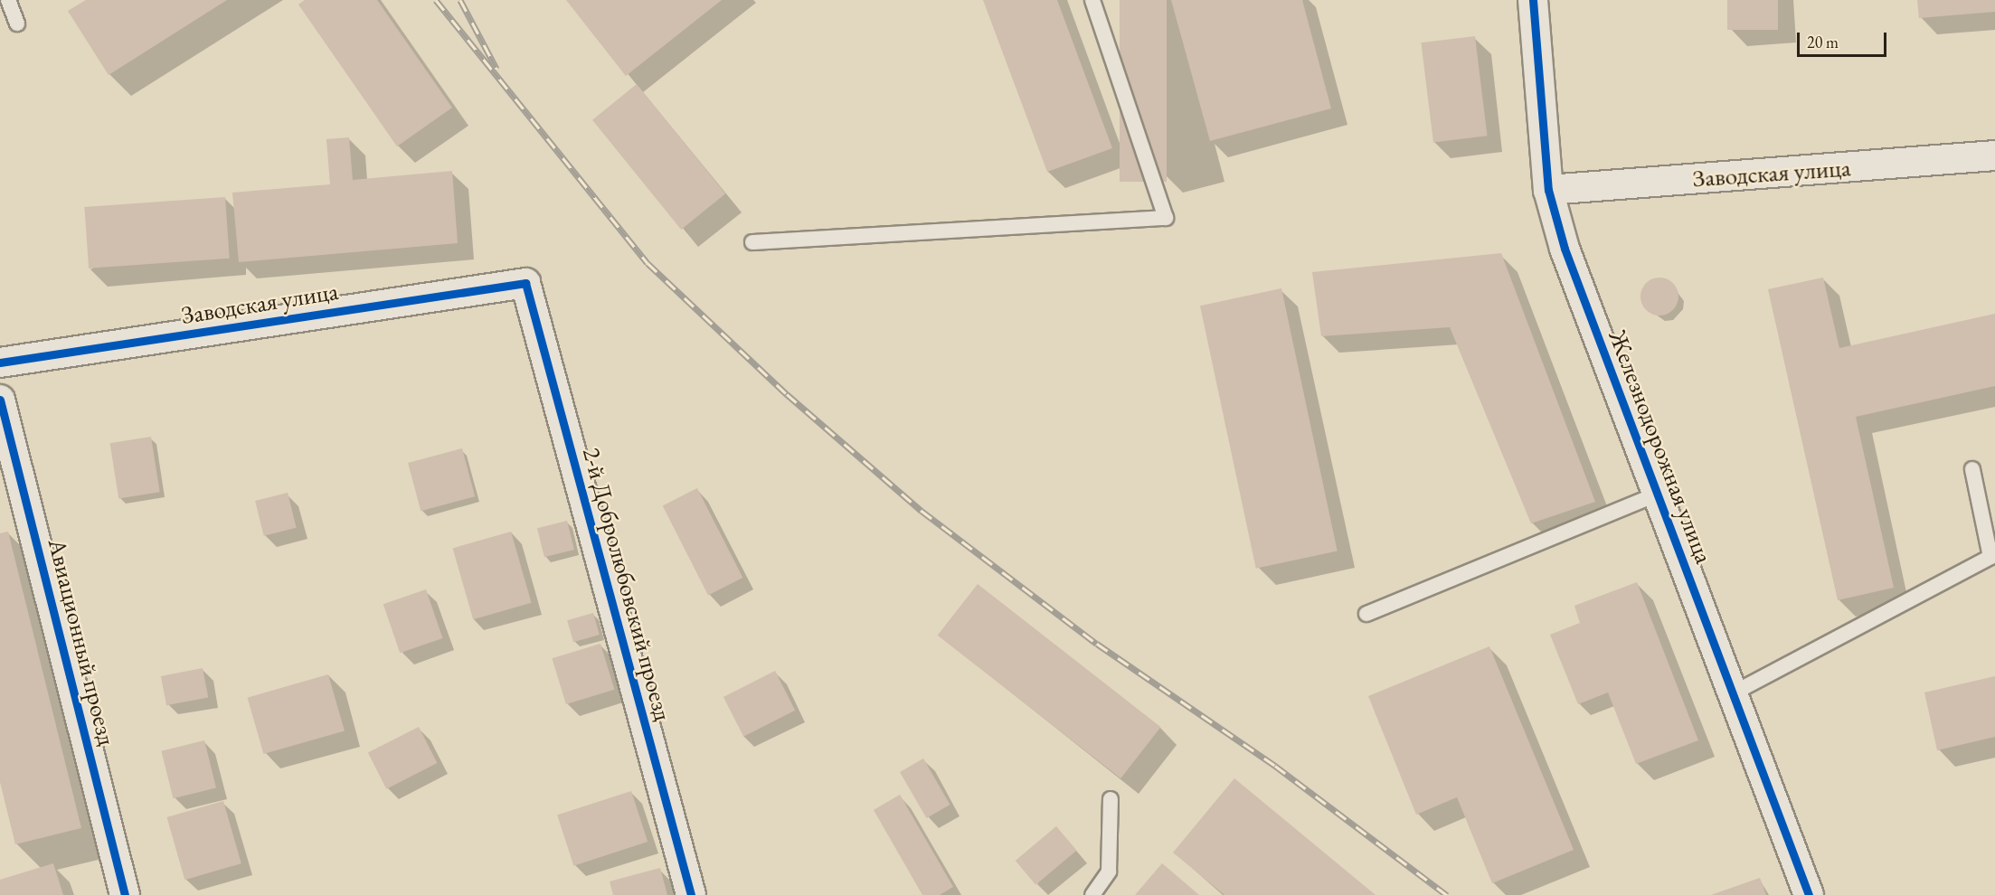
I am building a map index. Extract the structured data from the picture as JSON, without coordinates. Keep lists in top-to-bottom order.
{
  "streets": {
    "street": [
      "Заводская улица",
      "Железнодорожная улица",
      "2-й Добролюбовский проезд",
      "Авиационный проезд"
    ]
  },
  "crossings": [
    ["Заводская улица", "Железнодорожная улица"],
    ["Заводская улица", "2-й Добролюбовский проезд"]
  ],
  "scale_bar": "20 m"
}
